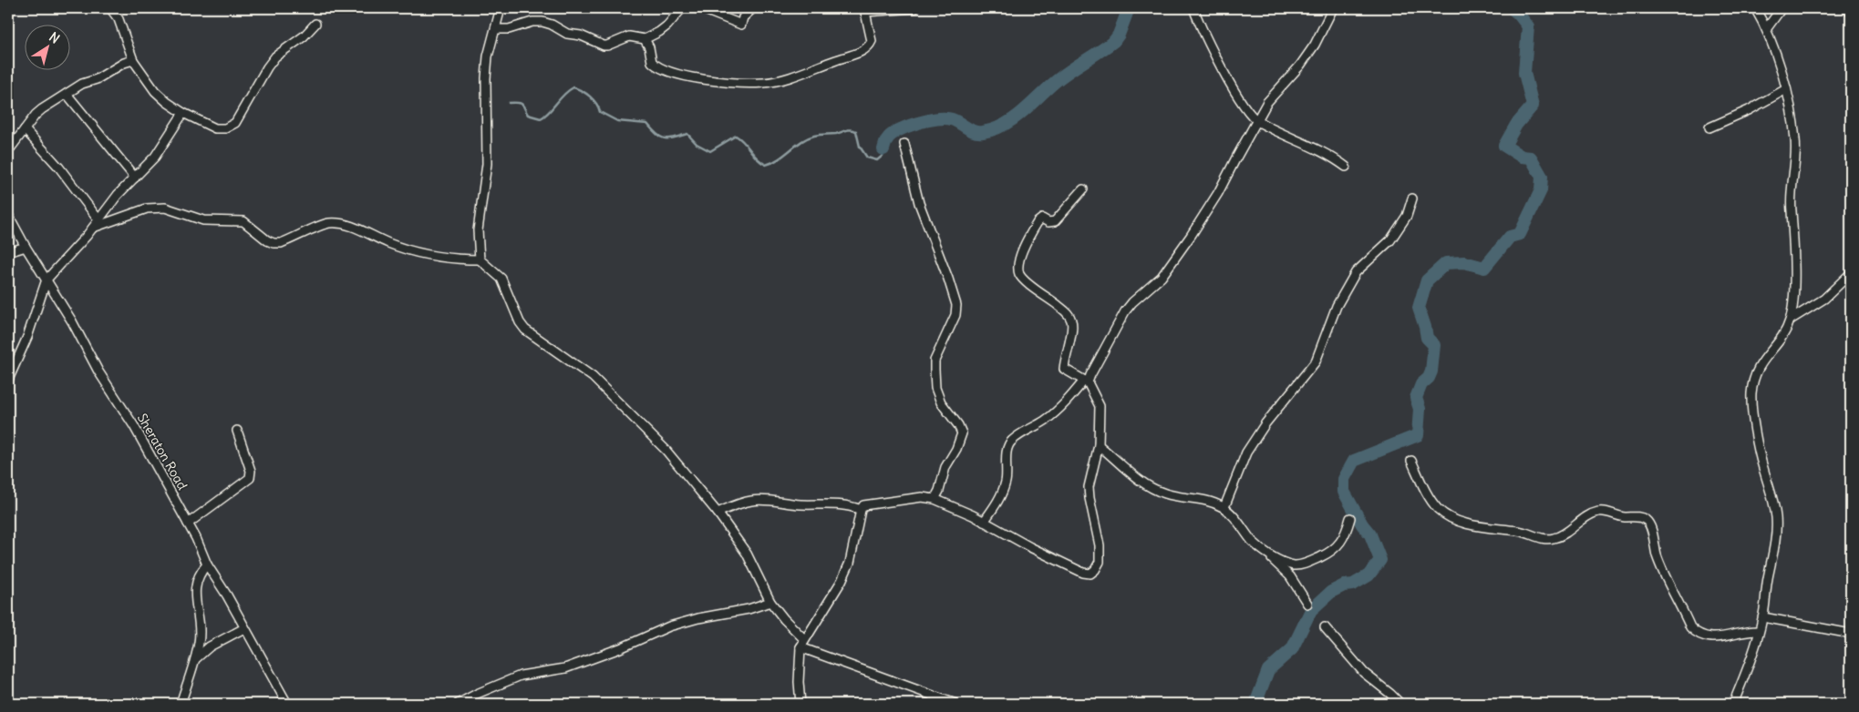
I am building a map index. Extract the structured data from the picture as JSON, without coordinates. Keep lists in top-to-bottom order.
{
  "streets": {
    "street": ["Sheraton Road"]
  },
  "north": "top right"
}
